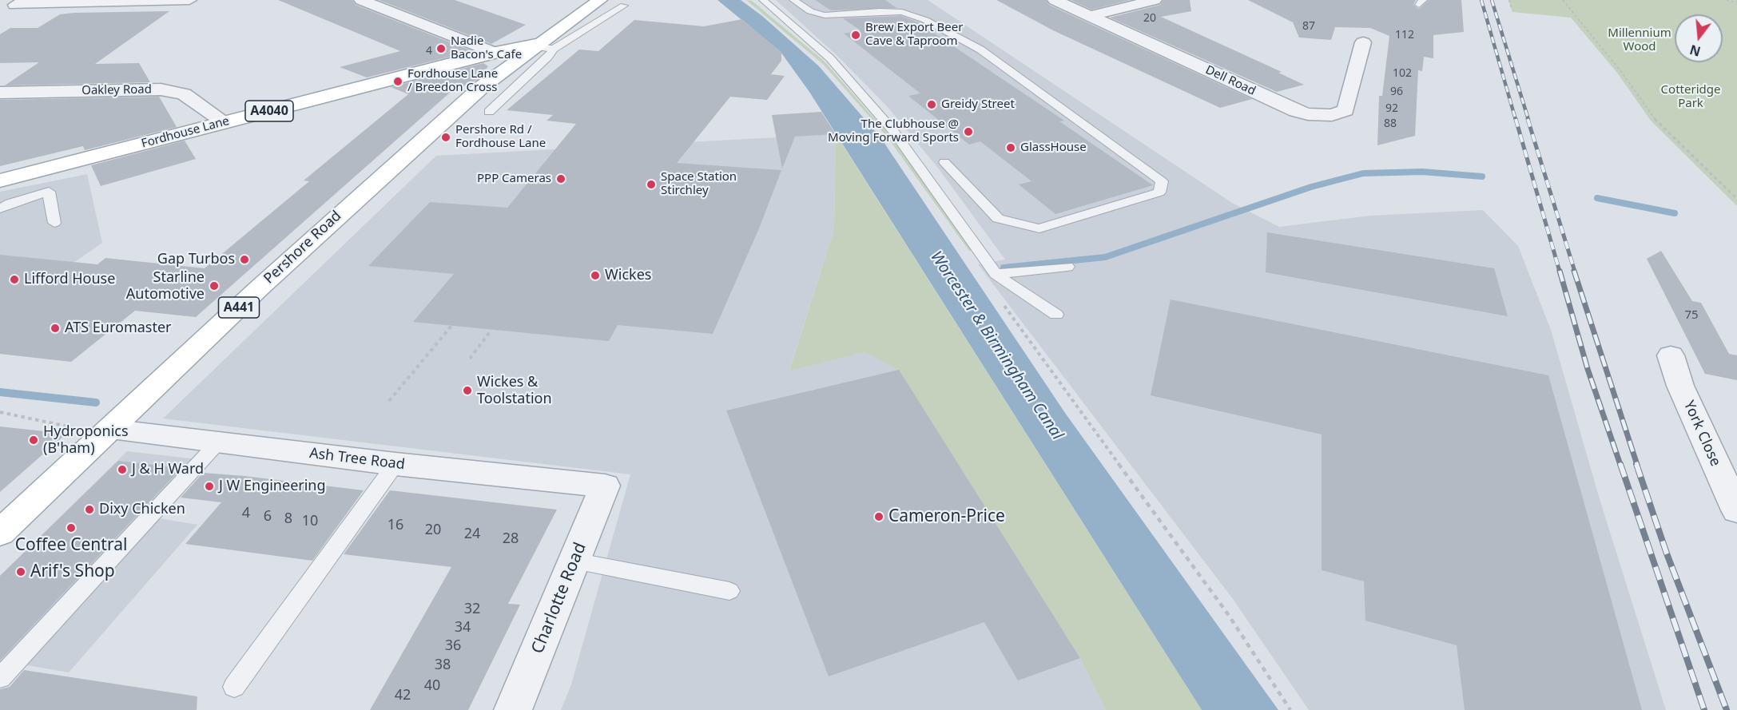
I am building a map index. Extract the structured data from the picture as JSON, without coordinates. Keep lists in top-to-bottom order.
{
  "streets": {
    "main road": [
      "A4040",
      "Fordhouse Lane",
      "Pershore Road",
      "A441"
    ],
    "street": [
      "Dell Road",
      "Oakley Road",
      "York Close",
      "Ash Tree Road",
      "Charlotte Road"
    ]
  },
  "crossings": [
    ["Oakley Road", "Fordhouse Lane"],
    ["Fordhouse Lane", "Pershore Road"],
    ["Pershore Road", "Ash Tree Road"],
    ["Ash Tree Road", "Charlotte Road"]
  ],
  "water": ["Worcester & Birmingham Canal"],
  "parks": ["Millennium Wood", "Cotteridge Park"],
  "places": [
    "Brew Export Beer Cave & Taproom",
    "Nadie Bacon's Cafe",
    "Fordhouse Lane / Breedon Cross",
    "Greidy Street",
    "The Clubhouse @ Moving Forward Sports",
    "Pershore Rd / Fordhouse Lane",
    "GlassHouse",
    "PPP Cameras",
    "Space Station Stirchley",
    "Gap Turbos",
    "Wickes",
    "Lifford House",
    "Starline Automotive",
    "ATS Euromaster",
    "Wickes & Toolstation",
    "Hydroponics (B'ham)",
    "J & H Ward",
    "J W Engineering",
    "Dixy Chicken",
    "Cameron-Price",
    "Coffee Central",
    "Arif's Shop"
  ],
  "house_numbers": [
    "20",
    "87",
    "112",
    "4",
    "102",
    "96",
    "92",
    "88",
    "75",
    "4",
    "6",
    "8",
    "10",
    "16",
    "20",
    "24",
    "28",
    "32",
    "34",
    "36",
    "38",
    "40",
    "42"
  ],
  "north": "bottom"
}
